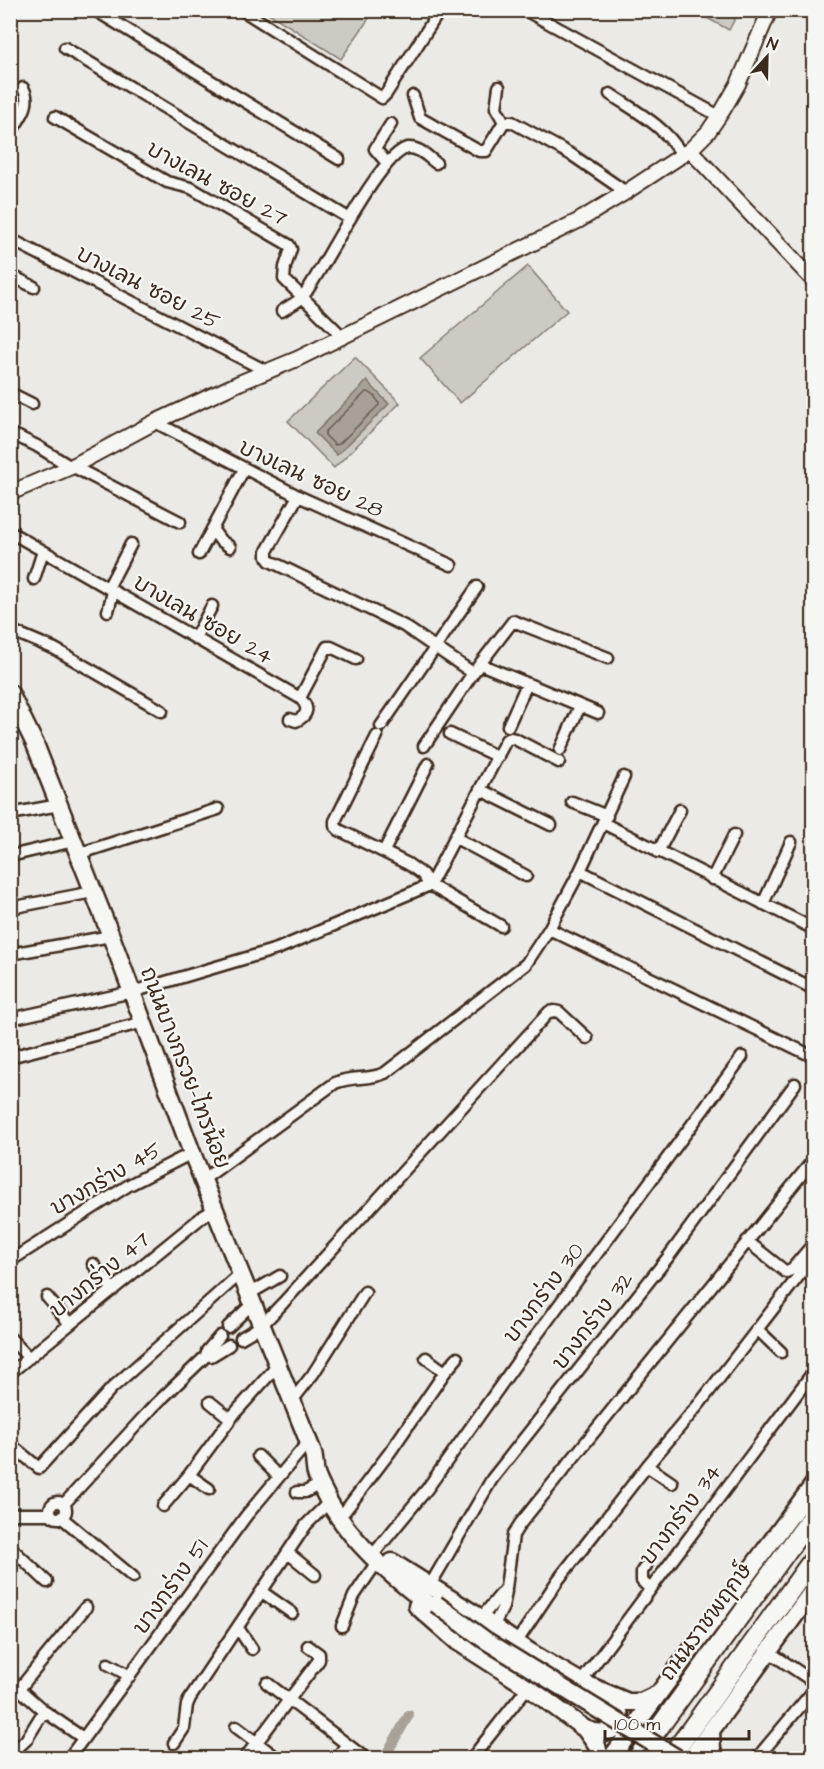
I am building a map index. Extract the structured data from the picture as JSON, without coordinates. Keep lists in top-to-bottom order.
{
  "streets": {
    "main road": ["ถนนบางกรวย-ไทรน้อย", "ถนนราชพฤกษ์"],
    "street": [
      "บางเลน ซอย 27",
      "บางเลน ซอย 25",
      "บางเลน ซอย 28",
      "บางเลน ซอย 24",
      "บางกร่าง 45",
      "บางกร่าง 47",
      "บางกร่าง 30",
      "บางกร่าง 32",
      "บางกร่าง 34",
      "บางกร่าง 51"
    ]
  },
  "crossings": [
    ["ถนนบางกรวย-ไทรน้อย", "บางกร่าง 45"],
    ["ถนนบางกรวย-ไทรน้อย", "บางกร่าง 47"],
    ["ถนนบางกรวย-ไทรน้อย", "บางกร่าง 30"],
    ["ถนนบางกรวย-ไทรน้อย", "บางกร่าง 51"]
  ],
  "scale_bar": "100 m",
  "north": "top"
}
